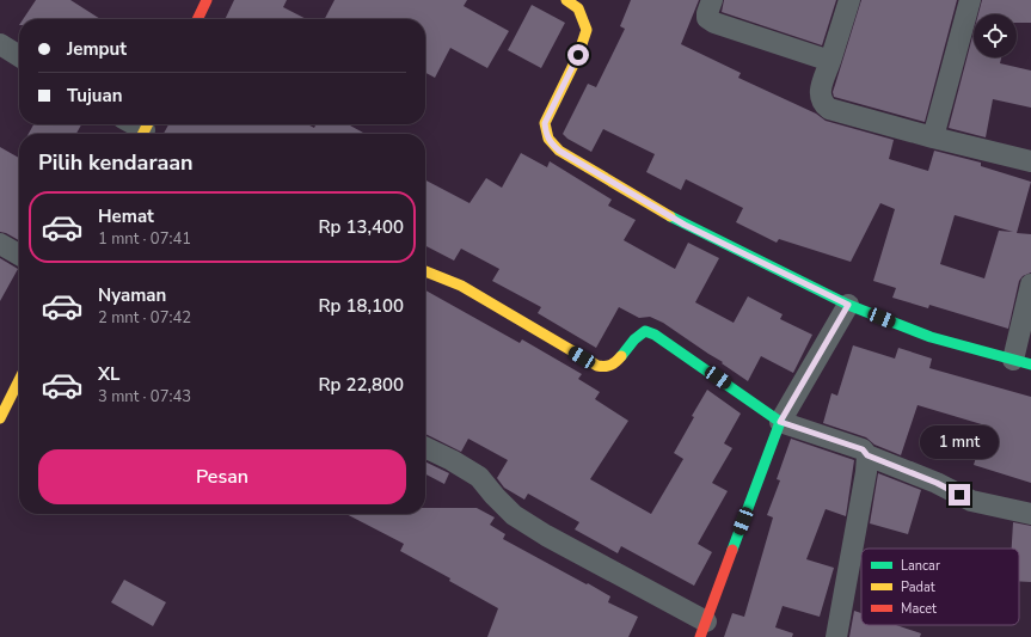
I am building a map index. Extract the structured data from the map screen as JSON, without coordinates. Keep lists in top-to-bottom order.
{
  "legend": ["Lancar", "Padat", "Macet"],
  "page": {
    "banner": ["Jemput", "Tujuan"],
    "heading": "Pilih kendaraan",
    "list": [
      {
        "name": "Hemat",
        "note": "1 mnt · 07:41",
        "value": "Rp 13,400"
      },
      {
        "name": "Nyaman",
        "note": "2 mnt · 07:42",
        "value": "Rp 18,100"
      },
      {
        "name": "XL",
        "note": "3 mnt · 07:43",
        "value": "Rp 22,800"
      }
    ],
    "bubble": "1 mnt",
    "buttons": "Pesan"
  }
}
